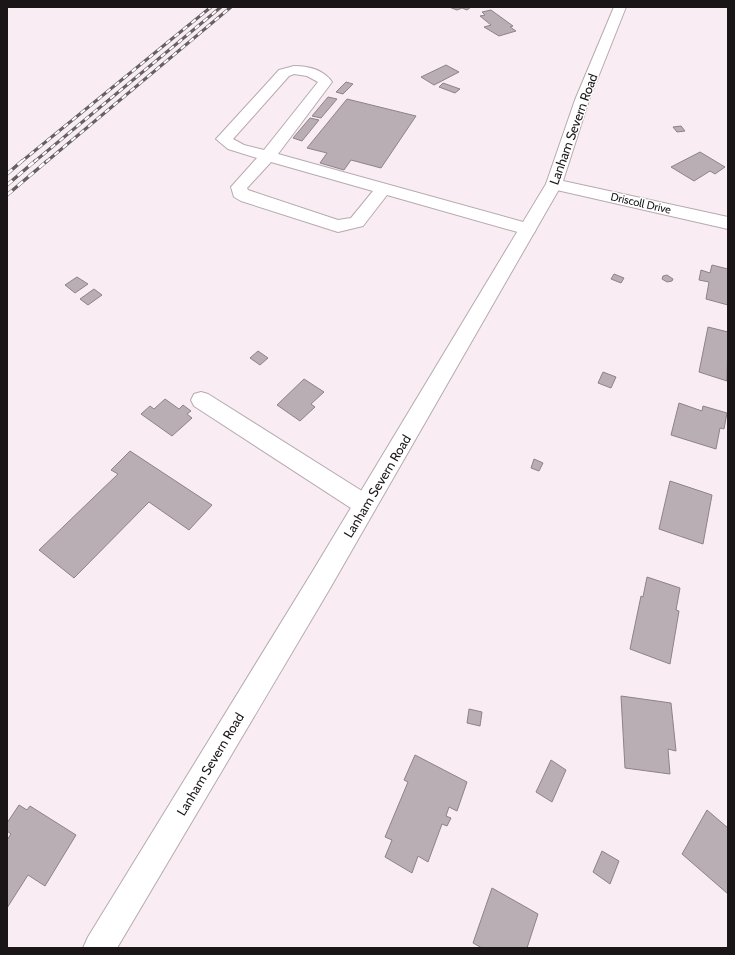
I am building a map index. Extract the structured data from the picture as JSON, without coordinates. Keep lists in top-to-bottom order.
{
  "streets": {
    "main road": ["Lanham Severn Road", "Driscoll Drive"]
  },
  "crossings": [
    ["Lanham Severn Road", "Driscoll Drive"]
  ]
}
